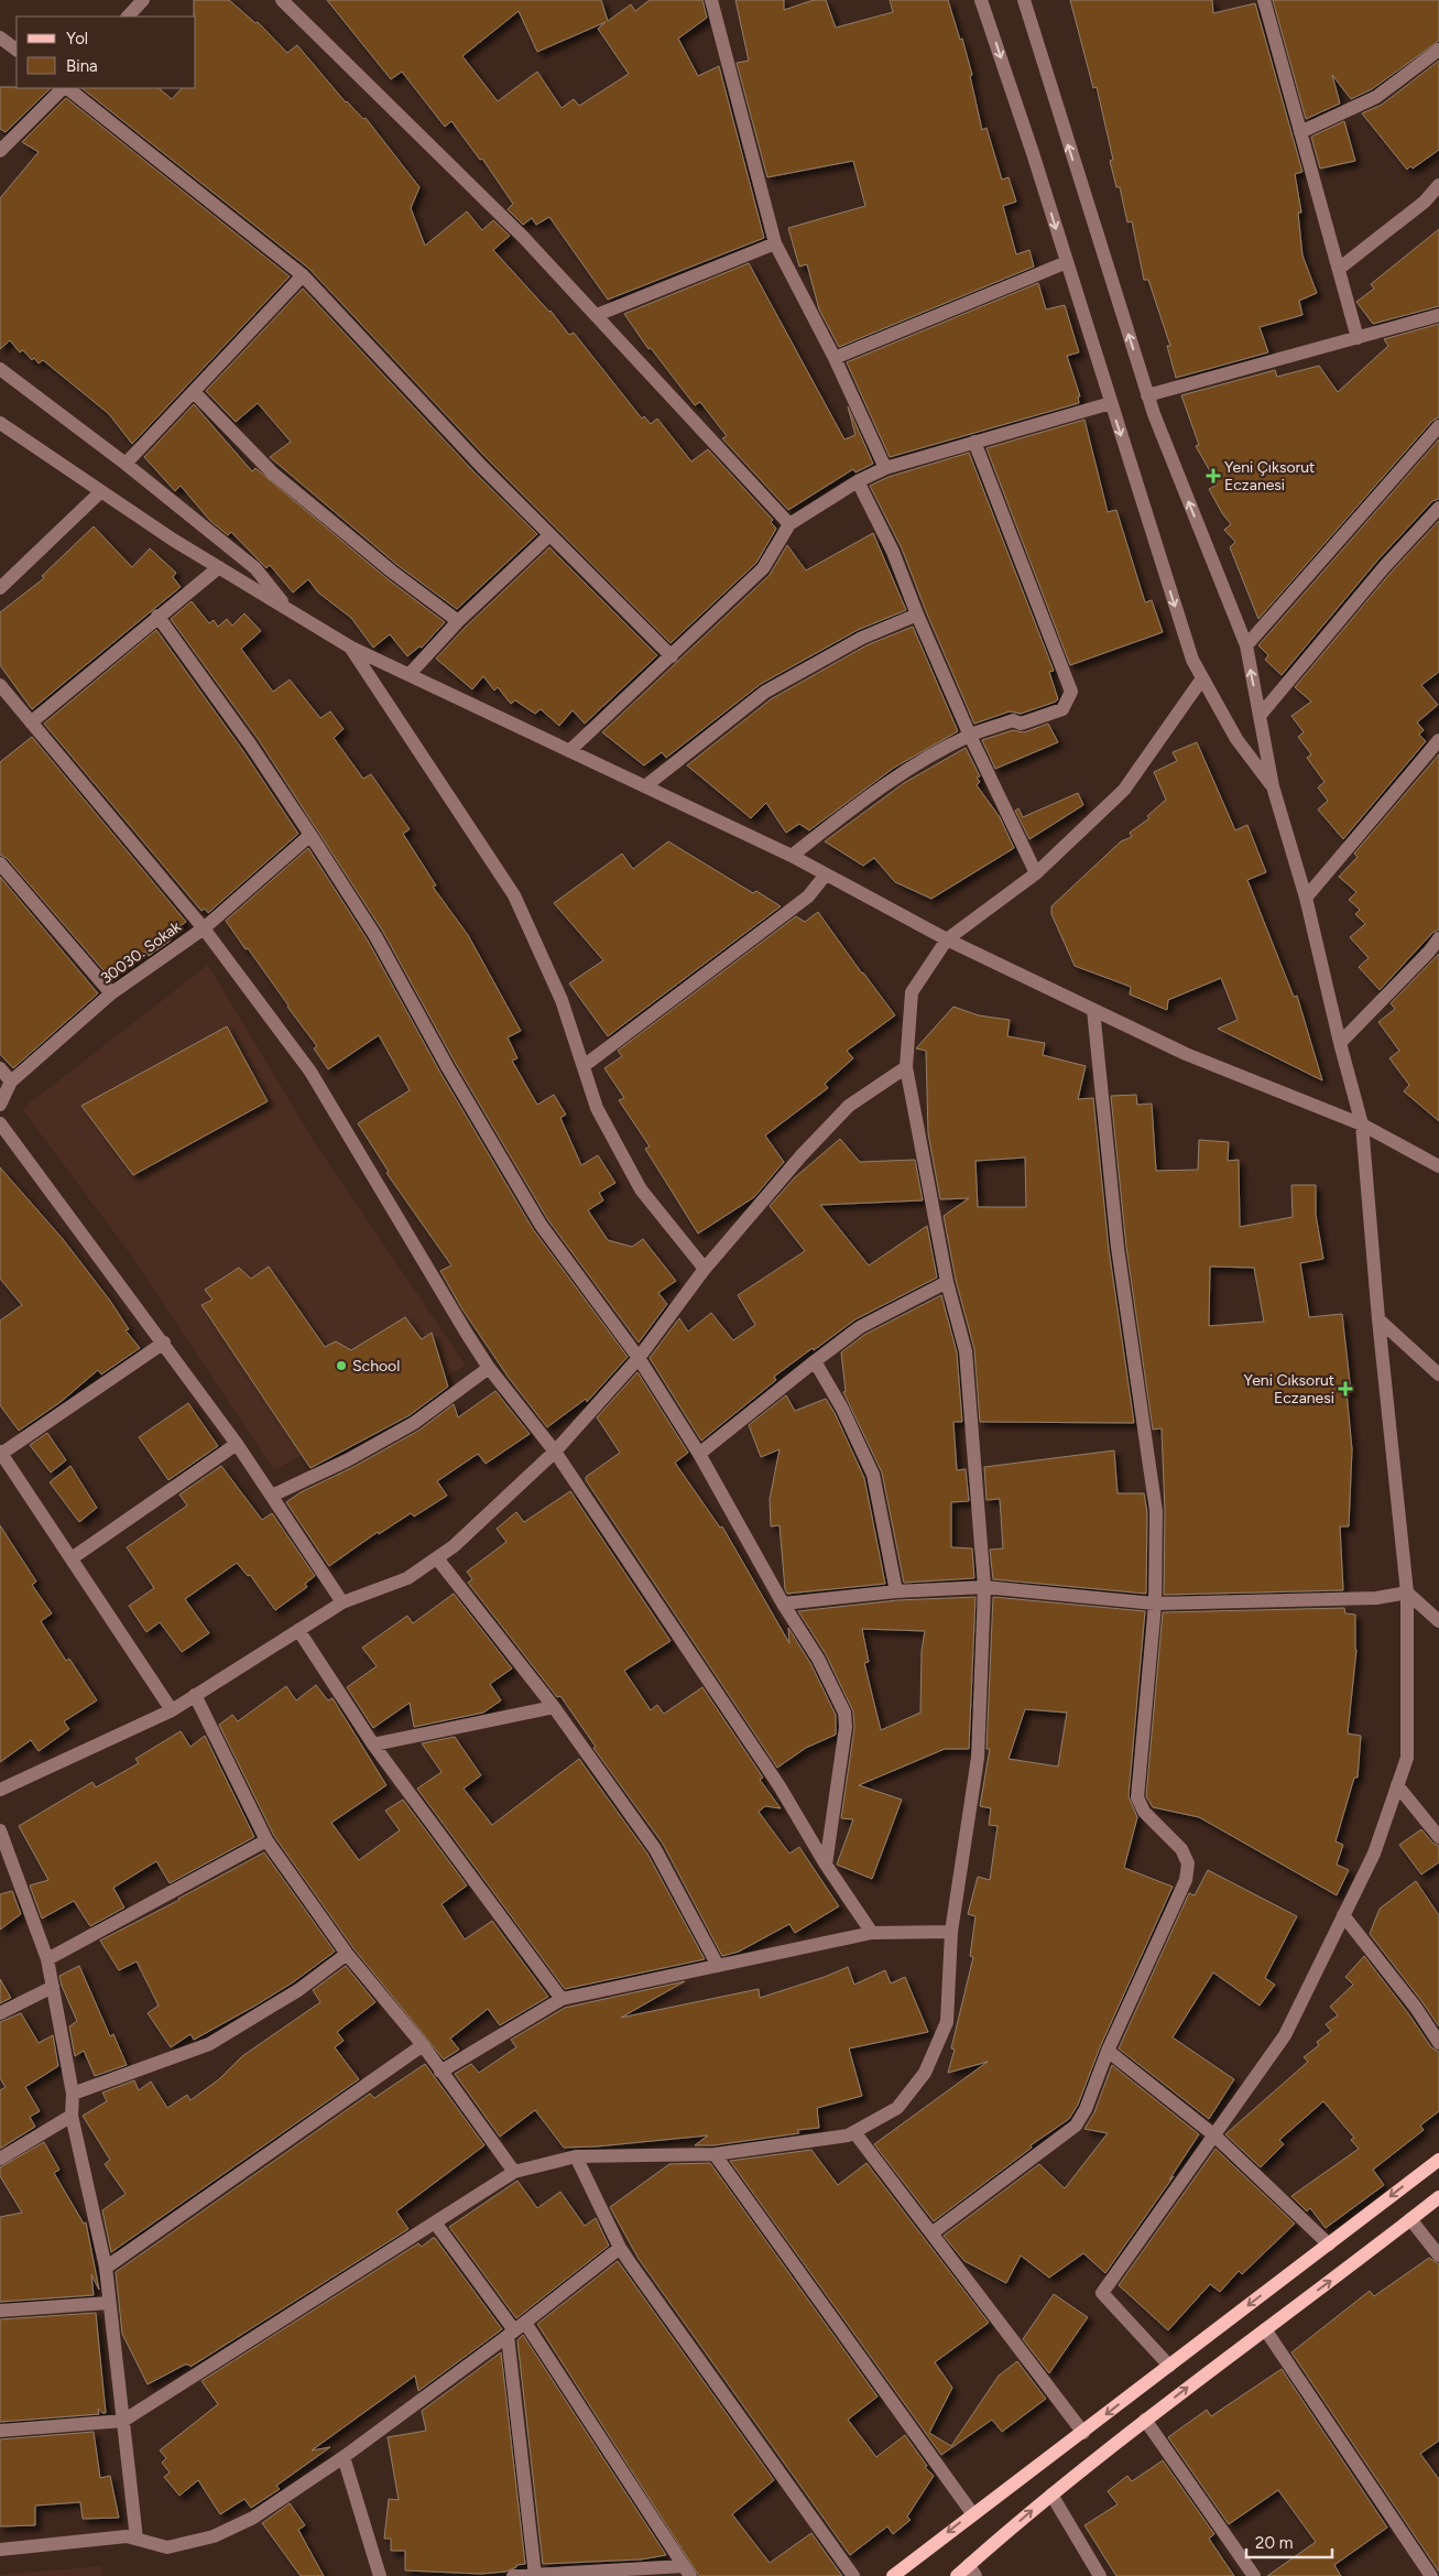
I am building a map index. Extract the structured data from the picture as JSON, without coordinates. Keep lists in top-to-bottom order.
{
  "streets": {
    "street": ["30030. Sokak"]
  },
  "places": {
    "health": ["Yeni Çıksorut Eczanesi", "Yeni Cıksorut Eczanesi"],
    "other": ["School"]
  },
  "legend": ["Yol", "Bina"],
  "scale_bar": "20 m"
}
